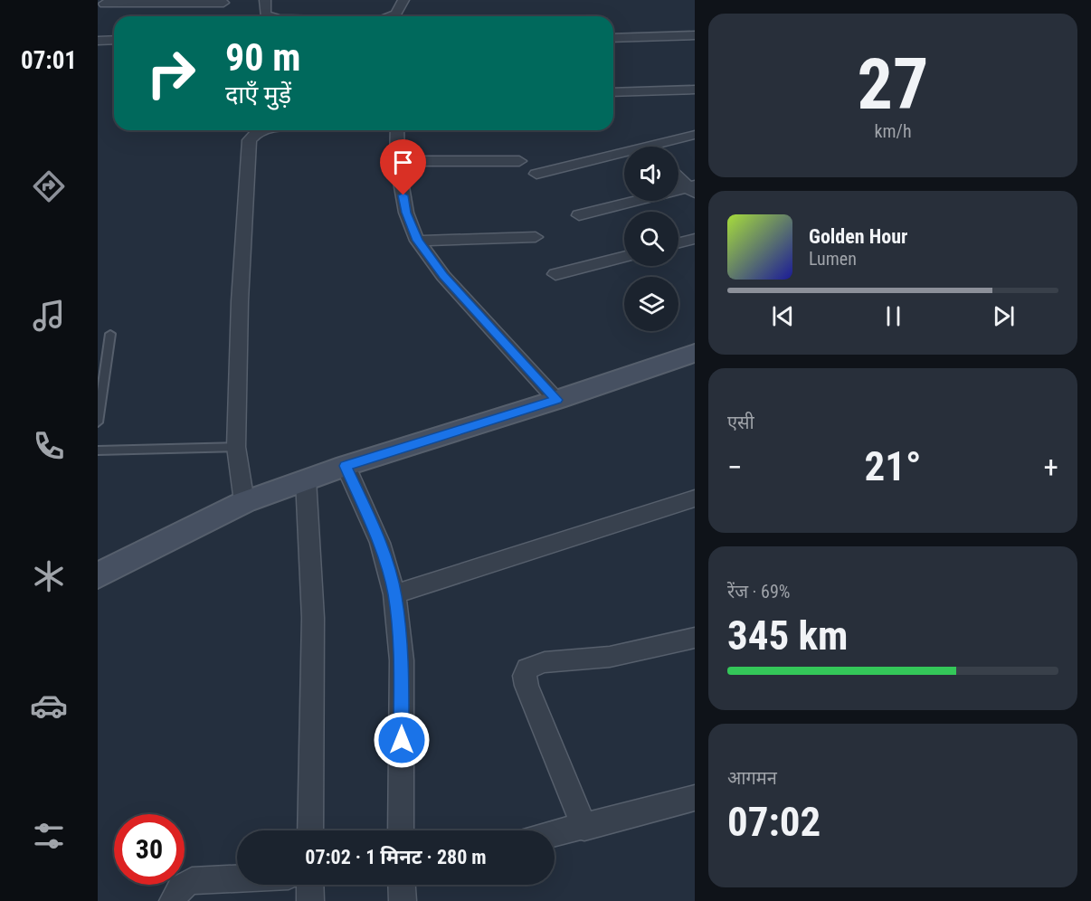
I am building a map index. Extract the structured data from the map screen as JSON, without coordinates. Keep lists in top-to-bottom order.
{
  "page": {
    "tabs": "07:01",
    "tile": [
      ["27", "km/h"],
      "एसी",
      ["रेंज · 69%", "345 km"],
      ["आगमन", "07:02"]
    ],
    "turn": ["90 m", "दाएँ मुड़ें"],
    "song": ["Golden Hour", "Lumen"],
    "heat": ["−", "21°", "+"],
    "limit": "30",
    "trip": "07:02 · 1 मिनट · 280 m"
  }
}
